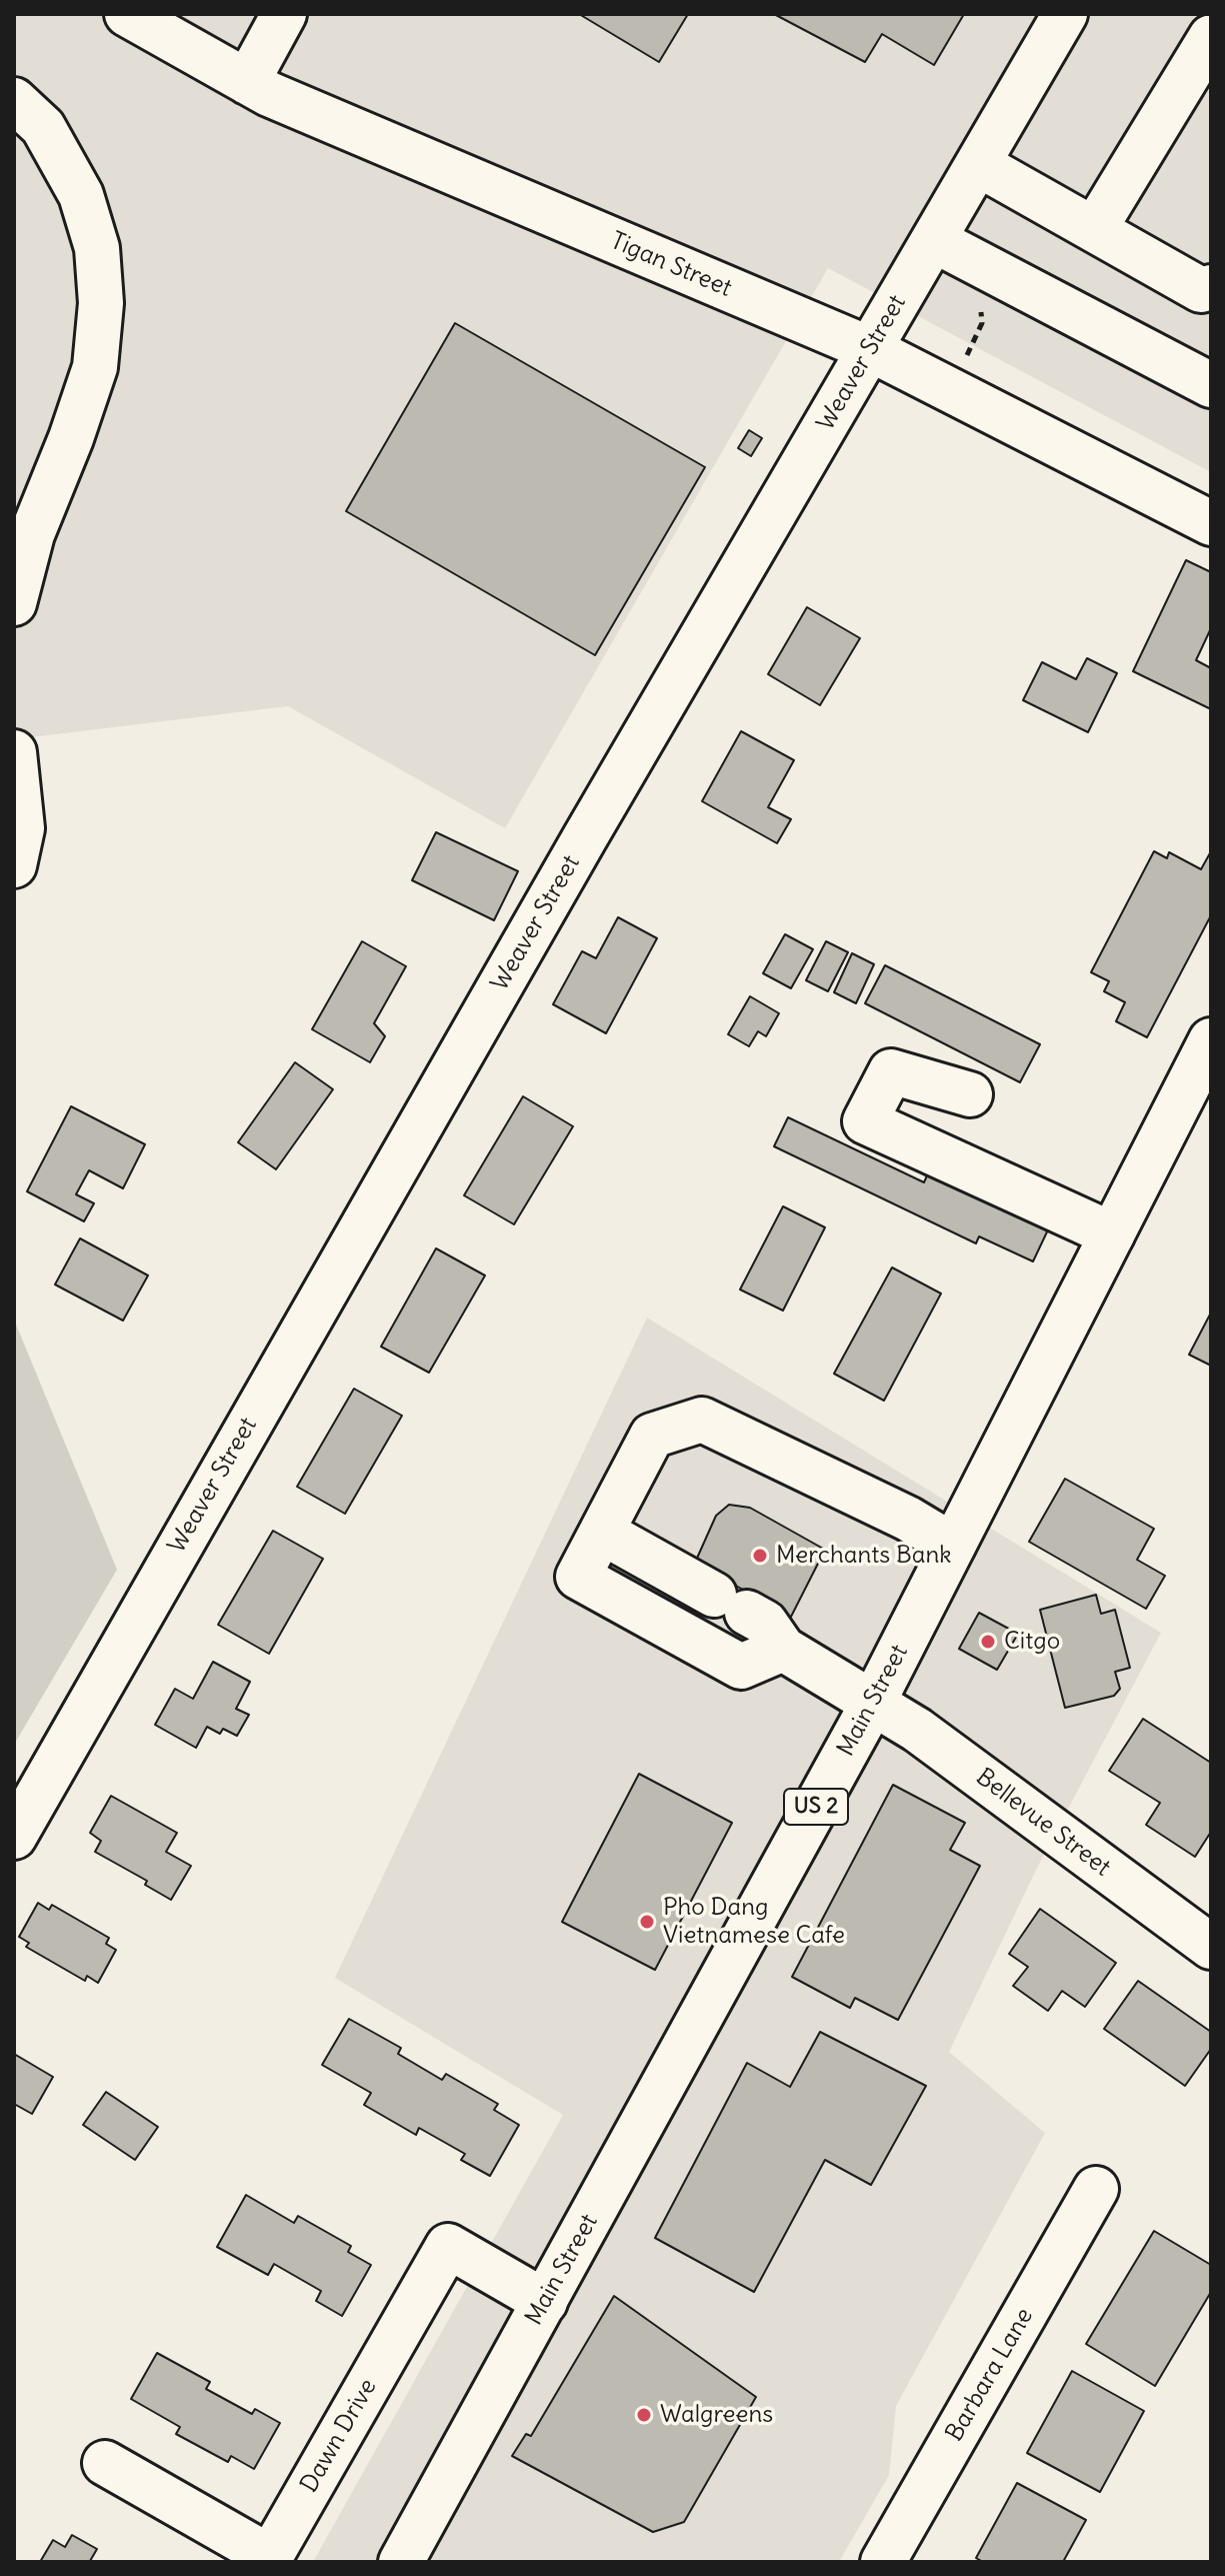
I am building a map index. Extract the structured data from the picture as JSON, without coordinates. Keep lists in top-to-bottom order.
{
  "streets": {
    "street": [
      "Tigan Street",
      "Weaver Street",
      "Main Street",
      "US 2",
      "Bellevue Street",
      "Barbara Lane",
      "Dawn Drive"
    ]
  },
  "crossings": [
    ["Tigan Street", "Weaver Street"],
    ["Main Street", "Bellevue Street"],
    ["Main Street", "Dawn Drive"]
  ],
  "places": [
    "Merchants Bank",
    "Citgo",
    "Pho Dang Vietnamese Cafe",
    "Walgreens"
  ]
}
